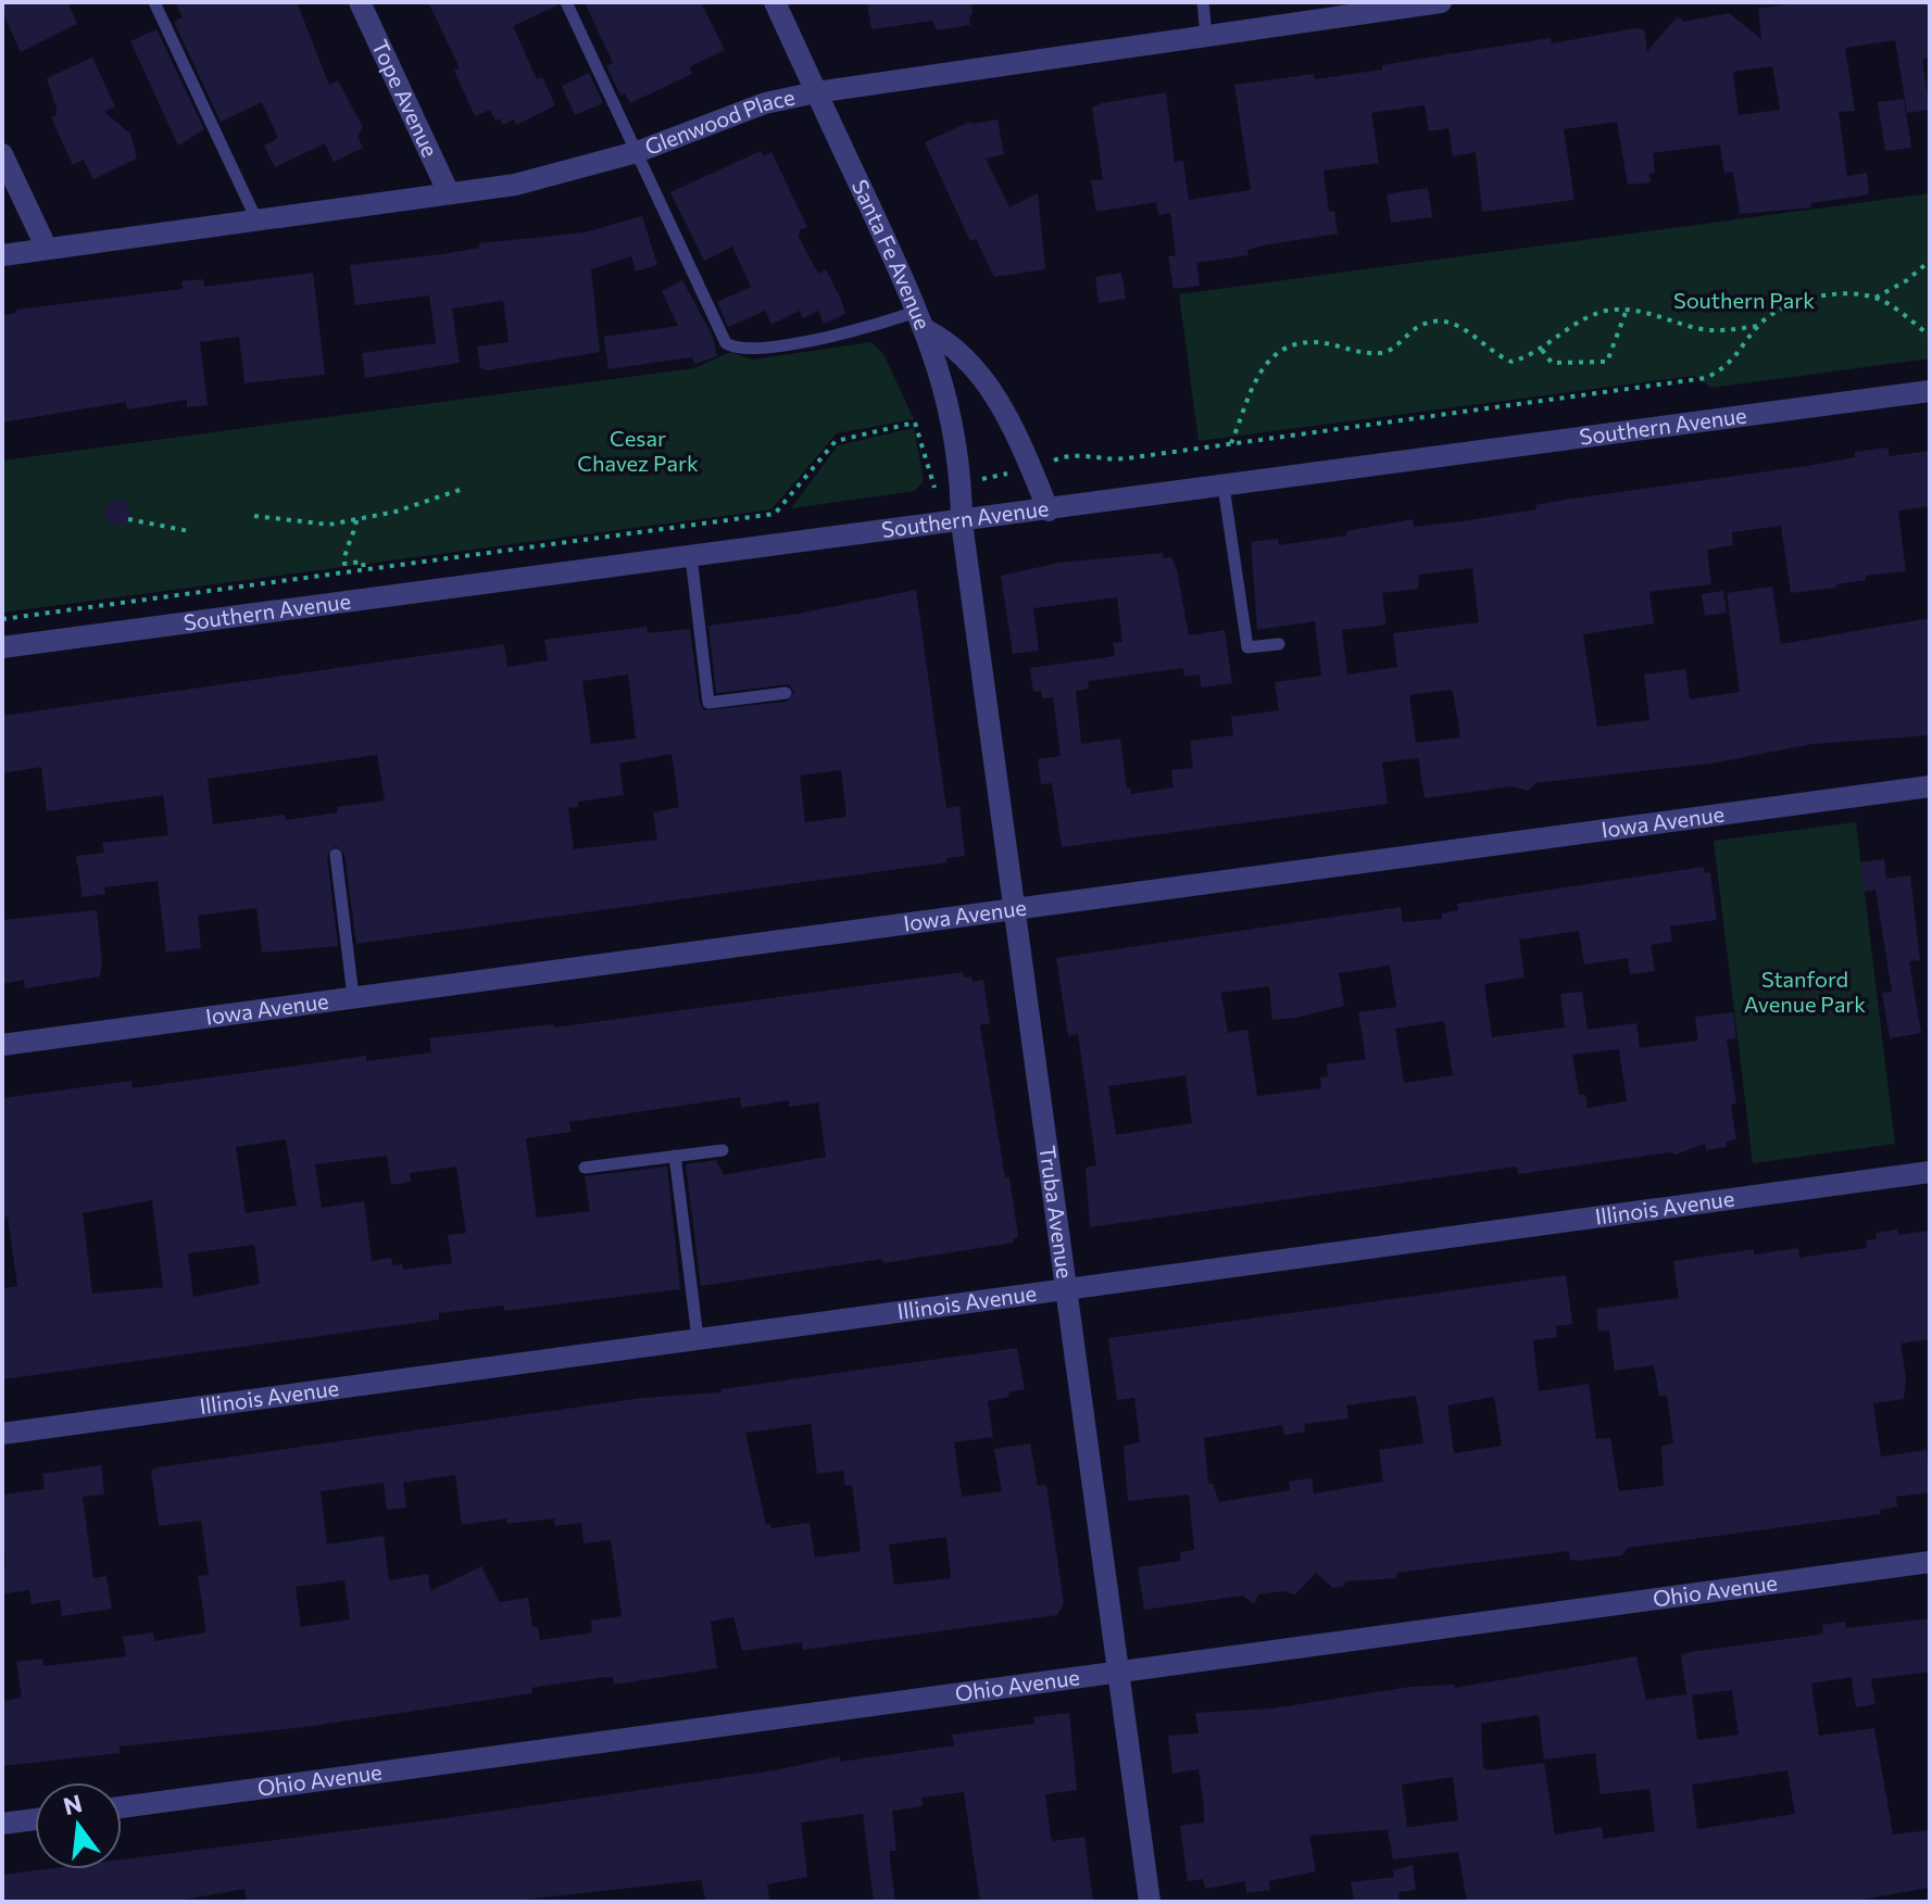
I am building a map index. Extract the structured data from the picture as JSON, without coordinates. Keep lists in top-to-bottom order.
{
  "streets": {
    "street": [
      "Tope Avenue",
      "Glenwood Place",
      "Santa Fe Avenue",
      "Southern Avenue",
      "Iowa Avenue",
      "Illinois Avenue",
      "Truba Avenue",
      "Ohio Avenue"
    ]
  },
  "crossings": [
    ["Tope Avenue", "Glenwood Place"],
    ["Glenwood Place", "Santa Fe Avenue"],
    ["Santa Fe Avenue", "Southern Avenue"],
    ["Santa Fe Avenue", "Truba Avenue"],
    ["Southern Avenue", "Truba Avenue"],
    ["Iowa Avenue", "Truba Avenue"],
    ["Illinois Avenue", "Truba Avenue"],
    ["Truba Avenue", "Ohio Avenue"]
  ],
  "parks": ["Southern Park", "Cesar Chavez Park", "Stanford Avenue Park"],
  "north": "top"
}
